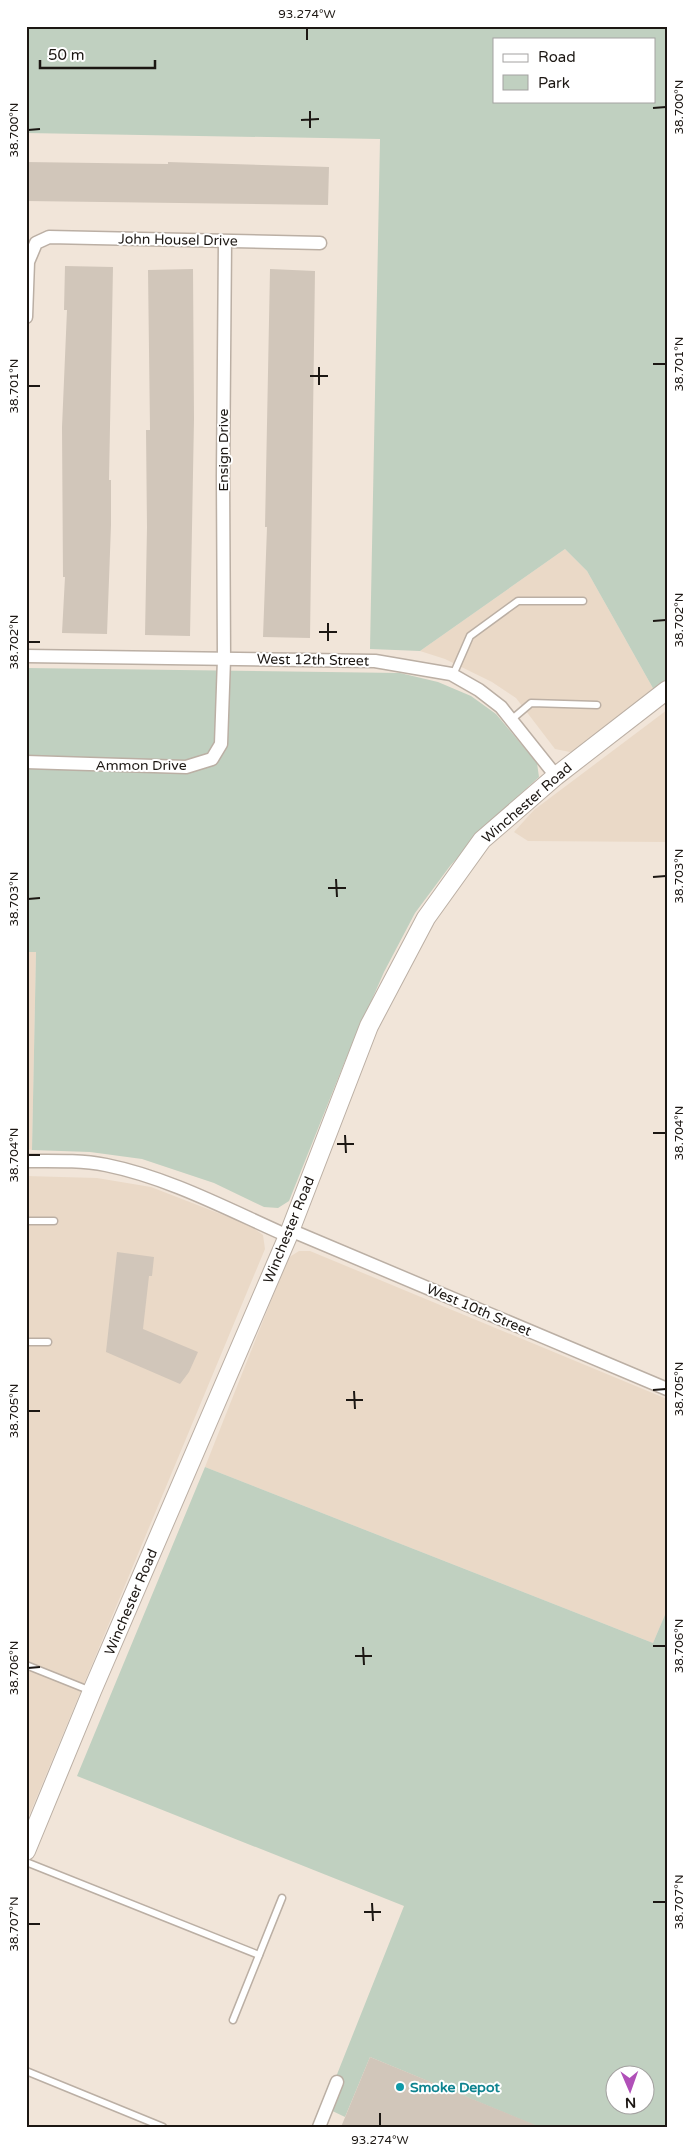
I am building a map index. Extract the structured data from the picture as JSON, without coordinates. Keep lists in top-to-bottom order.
{
  "streets": {
    "street": [
      "John Housel Drive",
      "Ensign Drive",
      "West 12th Street",
      "Ammon Drive",
      "Winchester Road",
      "West 10th Street"
    ]
  },
  "crossings": [
    ["John Housel Drive", "Ensign Drive"],
    ["Ensign Drive", "West 12th Street"],
    ["Ensign Drive", "Ammon Drive"],
    ["West 12th Street", "Ammon Drive"],
    ["West 12th Street", "Winchester Road"],
    ["Winchester Road", "West 10th Street"]
  ],
  "places": ["Smoke Depot"],
  "legend": ["Road", "Park"],
  "scale_bar": "50 m",
  "north": "bottom",
  "coordinates": [
    "93.274°W",
    "38.700°N",
    "38.701°N",
    "38.702°N",
    "38.703°N",
    "38.704°N",
    "38.705°N",
    "38.706°N",
    "38.707°N"
  ]
}
